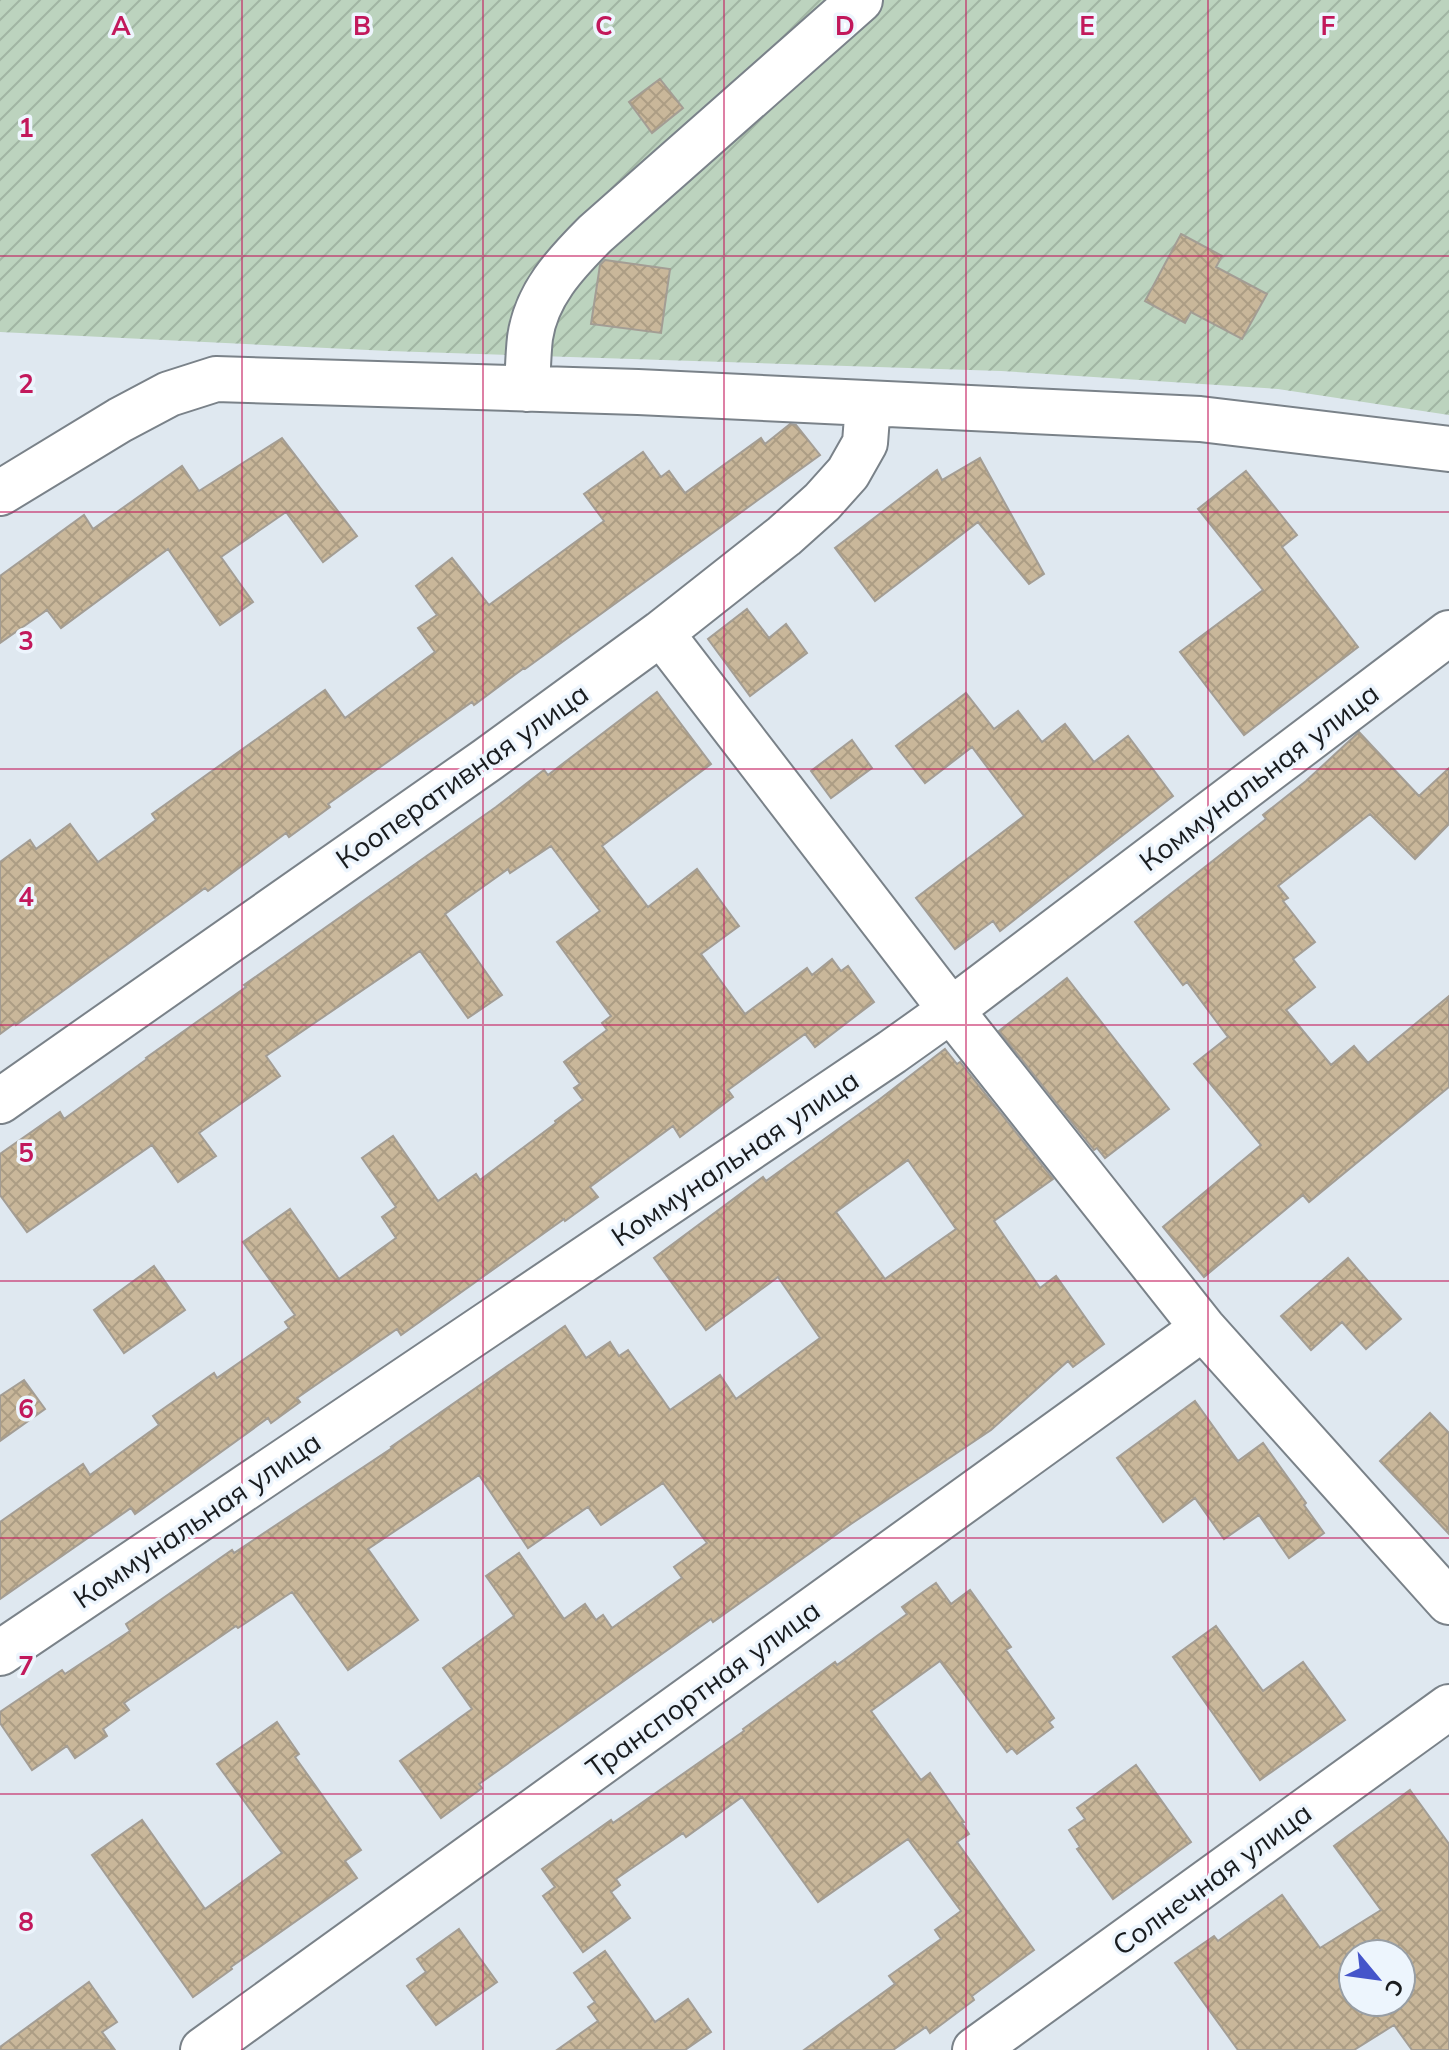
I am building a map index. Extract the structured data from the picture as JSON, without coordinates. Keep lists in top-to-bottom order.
{
  "streets": {
    "street": [
      "Кооперативная улица",
      "Коммунальная улица",
      "Транспортная улица",
      "Солнечная улица"
    ]
  },
  "north": "bottom right",
  "grid": {
    "columns": [
      "A",
      "B",
      "C",
      "D",
      "E",
      "F"
    ],
    "rows": [
      "1",
      "2",
      "3",
      "4",
      "5",
      "6",
      "7",
      "8"
    ]
  }
}
